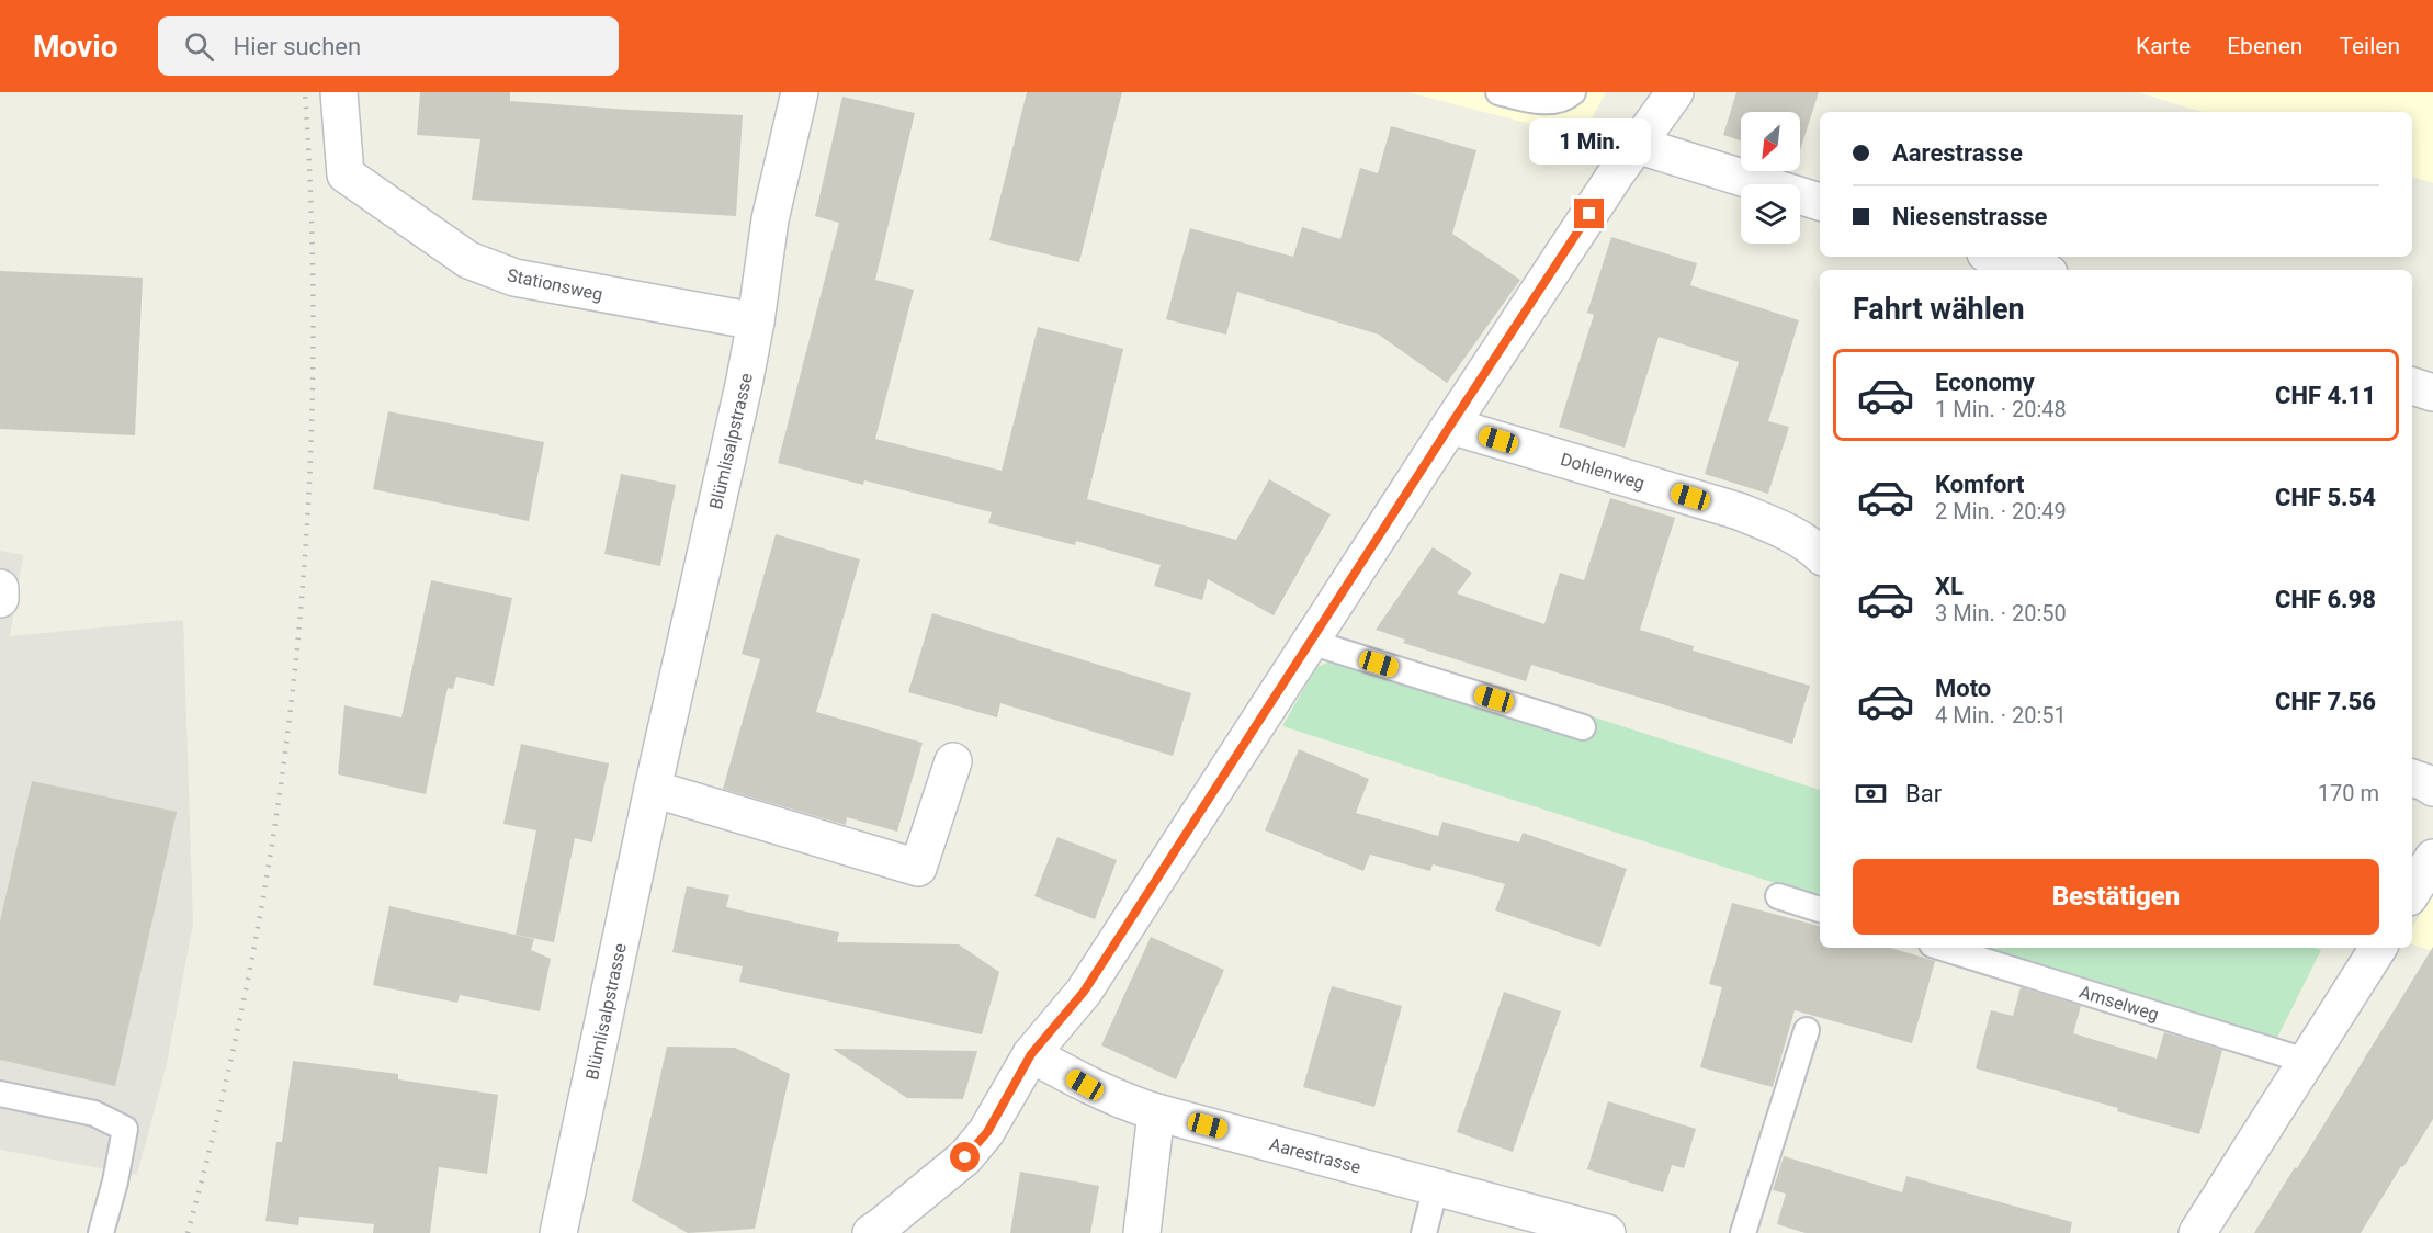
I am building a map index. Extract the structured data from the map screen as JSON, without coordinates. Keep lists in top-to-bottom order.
{
  "streets": {
    "street": [
      "Stationsweg",
      "Blümlisalpstrasse",
      "Dohlenweg",
      "Aarestrasse"
    ],
    "lane": ["Amselweg"]
  },
  "crossings": [
    ["Stationsweg", "Blümlisalpstrasse"]
  ],
  "north": "bottom left",
  "page": {
    "header": "Movio",
    "search": "Hier suchen",
    "nav": ["Karte", "Ebenen", "Teilen"],
    "banner": ["Aarestrasse", "Niesenstrasse"],
    "bubble": "1 Min.",
    "heading": "Fahrt wählen",
    "list": [
      {
        "name": "Economy",
        "note": "1 Min. · 20:48",
        "value": "CHF 4.11"
      },
      {
        "name": "Komfort",
        "note": "2 Min. · 20:49",
        "value": "CHF 5.54"
      },
      {
        "name": "XL",
        "note": "3 Min. · 20:50",
        "value": "CHF 6.98"
      },
      {
        "name": "Moto",
        "note": "4 Min. · 20:51",
        "value": "CHF 7.56"
      }
    ],
    "pay": ["Bar", "170 m"],
    "buttons": "Bestätigen"
  }
}
